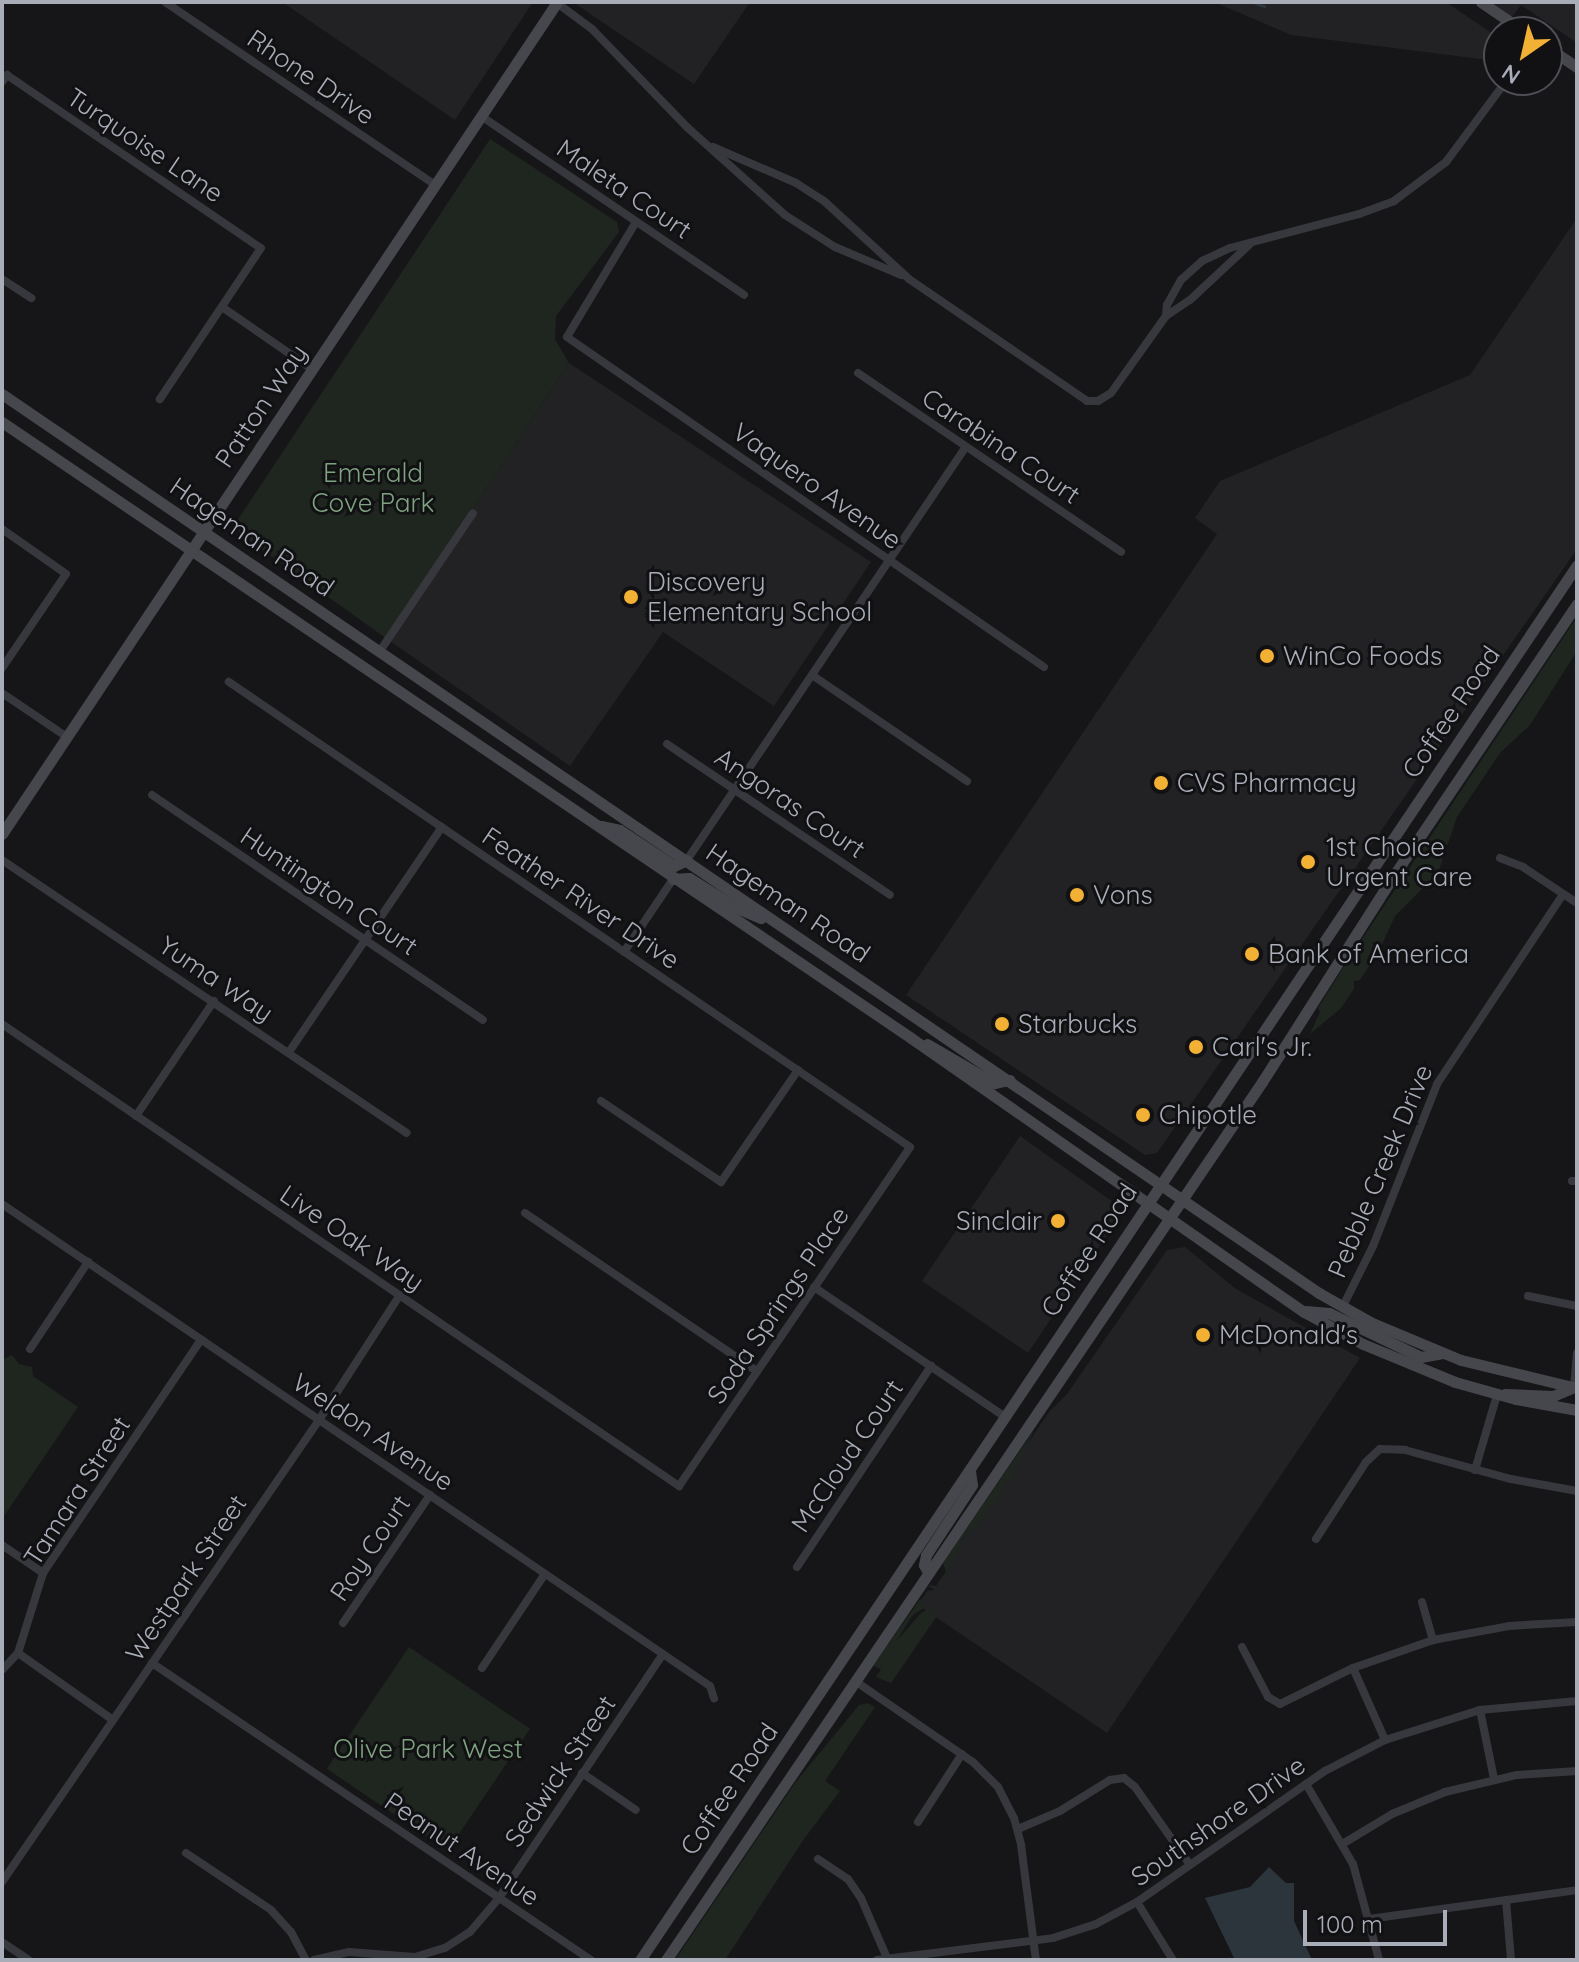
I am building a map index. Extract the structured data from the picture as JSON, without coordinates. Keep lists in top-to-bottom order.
{
  "streets": {
    "main road": ["Patton Way", "Hageman Road", "Coffee Road"],
    "street": [
      "Rhone Drive",
      "Turquoise Lane",
      "Maleta Court",
      "Carabina Court",
      "Vaquero Avenue",
      "Angoras Court",
      "Huntington Court",
      "Feather River Drive",
      "Yuma Way",
      "Pebble Creek Drive",
      "Live Oak Way",
      "Soda Springs Place",
      "Weldon Avenue",
      "McCloud Court",
      "Tamara Street",
      "Roy Court",
      "Westpark Street",
      "Sedwick Street",
      "Southshore Drive",
      "Peanut Avenue"
    ]
  },
  "crossings": [
    ["Rhone Drive", "Patton Way"],
    ["Maleta Court", "Patton Way"],
    ["Maleta Court", "Vaquero Avenue"],
    ["Patton Way", "Hageman Road"],
    ["Hageman Road", "Coffee Road"],
    ["Hageman Road", "Pebble Creek Drive"],
    ["Feather River Drive", "Soda Springs Place"],
    ["Live Oak Way", "Soda Springs Place"],
    ["Live Oak Way", "Westpark Street"],
    ["Weldon Avenue", "Tamara Street"],
    ["Weldon Avenue", "Roy Court"],
    ["Weldon Avenue", "Westpark Street"],
    ["Weldon Avenue", "Sedwick Street"],
    ["Westpark Street", "Peanut Avenue"],
    ["Sedwick Street", "Peanut Avenue"]
  ],
  "parks": ["Emerald Cove Park", "Olive Park West"],
  "places": [
    "Discovery Elementary School",
    "WinCo Foods",
    "CVS Pharmacy",
    "1st Choice Urgent Care",
    "Vons",
    "Bank of America",
    "Starbucks",
    "Carl's Jr.",
    "Chipotle",
    "Sinclair",
    "McDonald's"
  ],
  "scale_bar": "100 m",
  "north": "bottom left"
}
